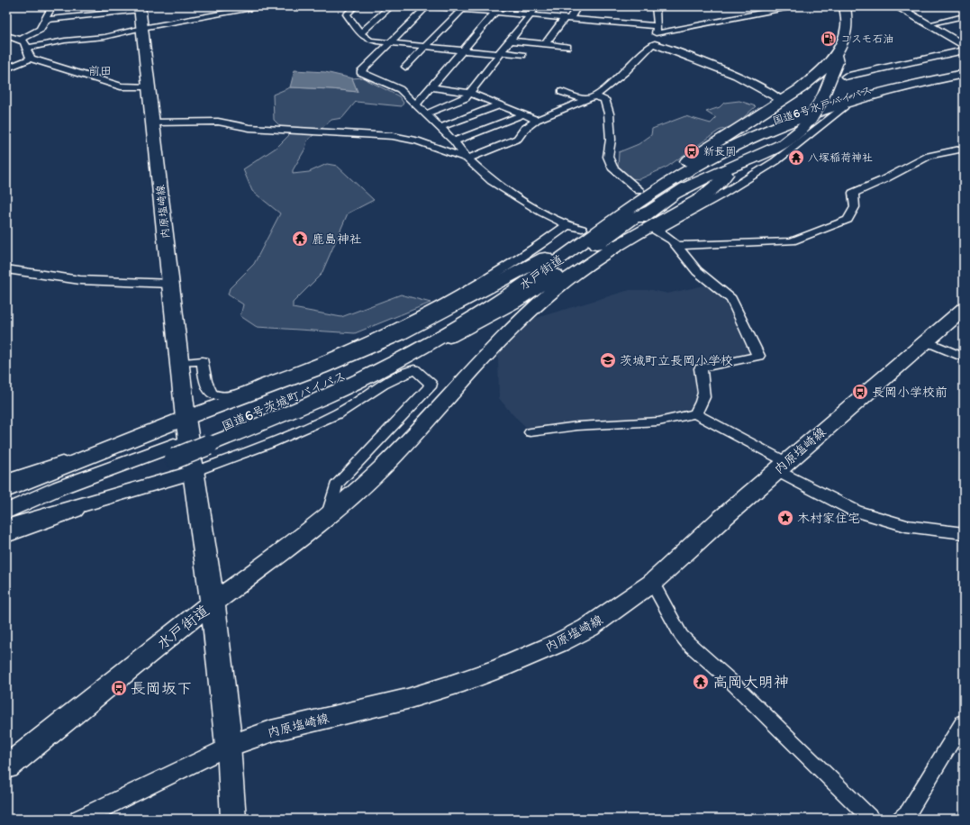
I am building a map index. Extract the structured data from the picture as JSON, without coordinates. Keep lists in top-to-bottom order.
{
  "streets": {
    "main road": [
      "国道6号水戸バイパス",
      "内原塩崎線",
      "水戸街道",
      "国道6号茨城町バイパス"
    ]
  },
  "crossings": [
    ["国道6号水戸バイパス", "水戸街道"],
    ["内原塩崎線", "水戸街道"],
    ["水戸街道", "国道6号茨城町バイパス"]
  ],
  "districts": ["前田"],
  "places": {
    "fuel station": ["コスモ石油"],
    "bus stop": ["新長岡", "長岡小学校前", "長岡坂下"],
    "temple": ["八塚稲荷神社", "鹿島神社", "高岡大明神"],
    "school or university": ["茨城町立長岡小学校"],
    "place": ["木村家住宅"]
  }
}
